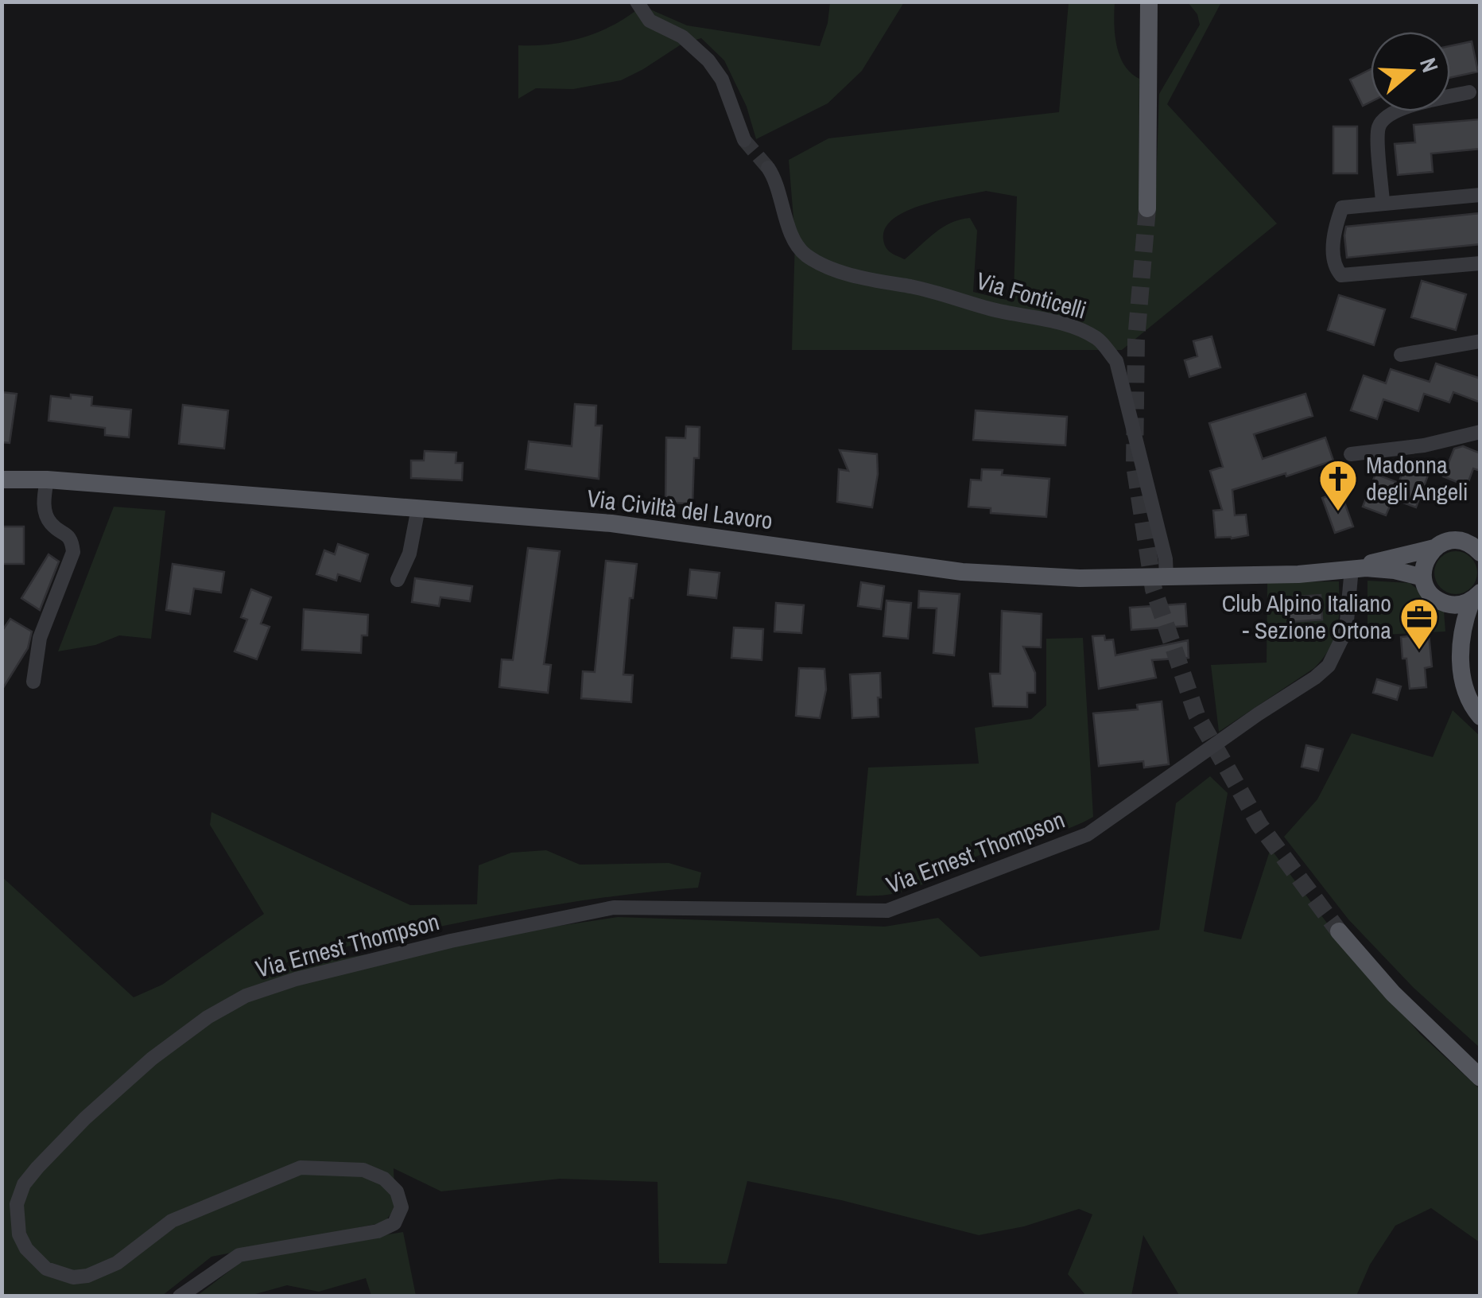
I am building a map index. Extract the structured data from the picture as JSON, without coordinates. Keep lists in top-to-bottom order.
{
  "streets": {
    "main road": ["Via Civiltà del Lavoro"],
    "street": ["Via Fonticelli", "Via Ernest Thompson"]
  },
  "crossings": [
    ["Via Fonticelli", "Via Civiltà del Lavoro"],
    ["Via Civiltà del Lavoro", "Via Ernest Thompson"]
  ],
  "places": {
    "church": ["Madonna degli Angeli"],
    "office": ["Club Alpino Italiano - Sezione Ortona"]
  },
  "north": "right"
}
